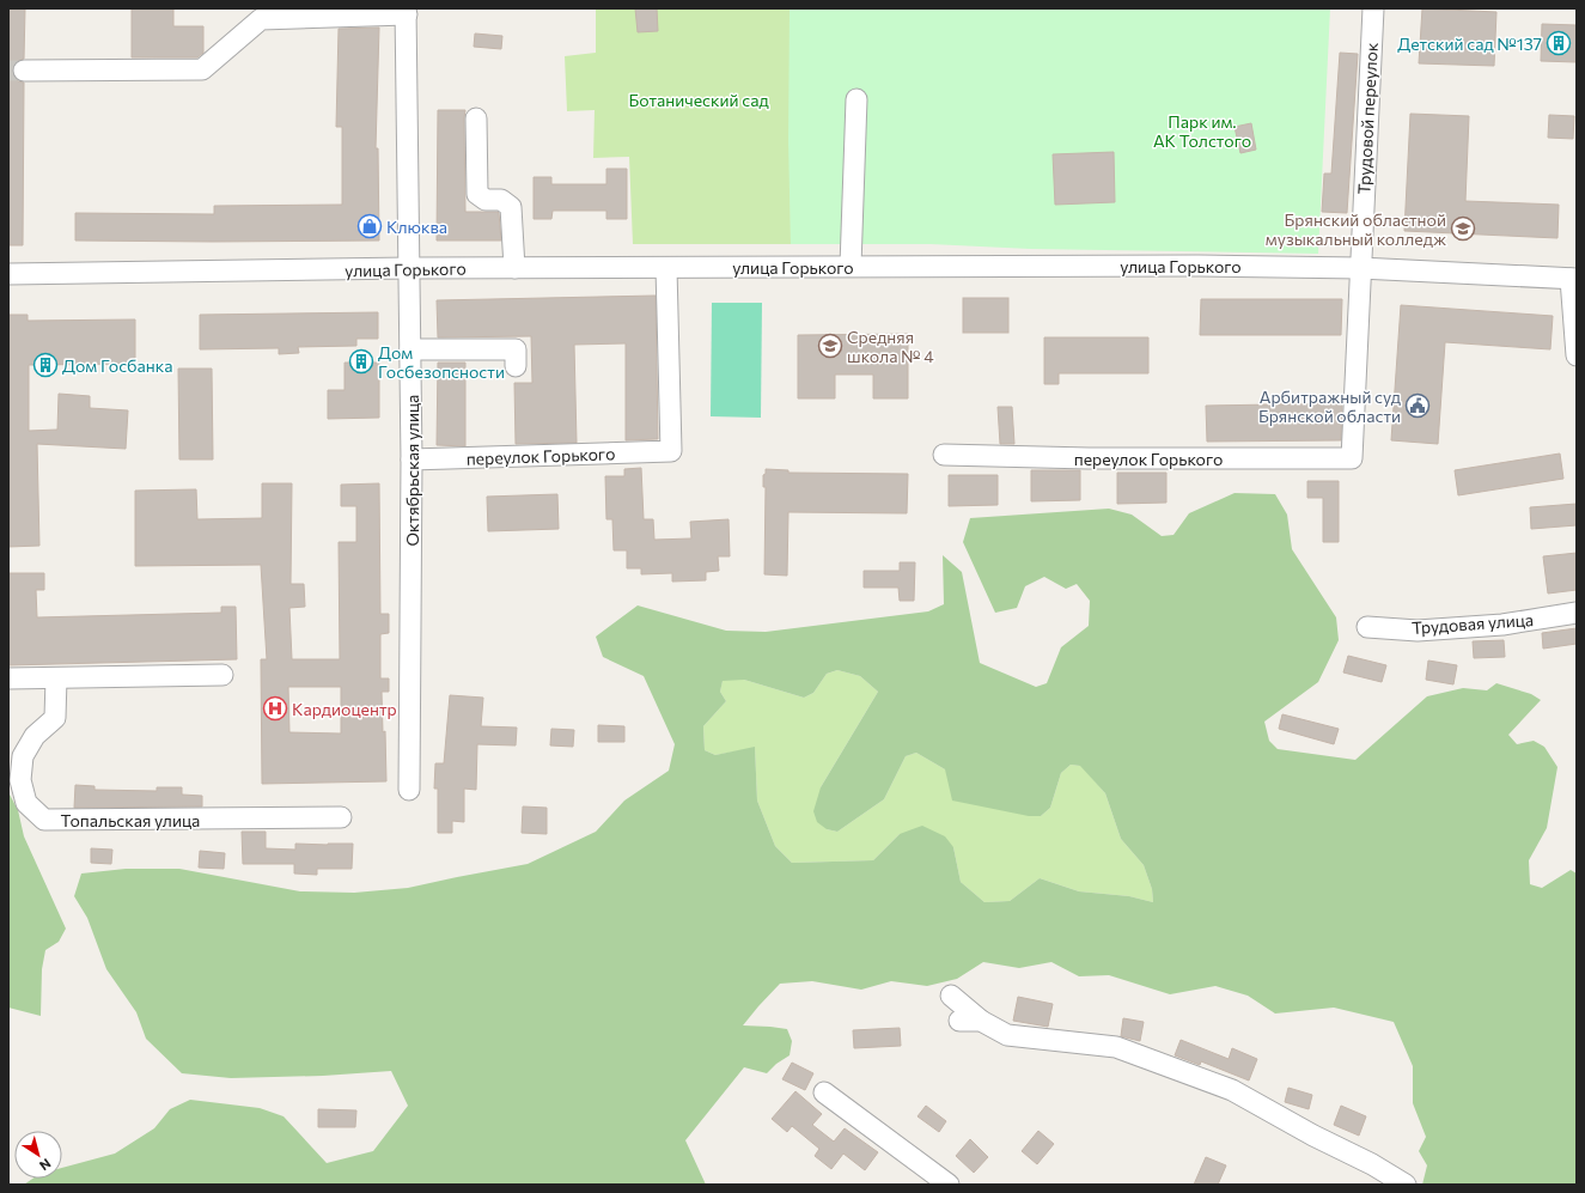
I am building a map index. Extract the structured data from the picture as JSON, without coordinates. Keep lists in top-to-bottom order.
{
  "streets": {
    "street": [
      "Трудовой переулок",
      "улица Горького",
      "переулок Горького",
      "Октябрьская улица",
      "Трудовая улица",
      "Топальская улица"
    ]
  },
  "crossings": [
    ["Трудовой переулок", "улица Горького"],
    ["Трудовой переулок", "переулок Горького"],
    ["улица Горького", "переулок Горького"],
    ["улица Горького", "Октябрьская улица"],
    ["переулок Горького", "Октябрьская улица"]
  ],
  "parks": ["Ботанический сад", "Парк им. АК Толстого"],
  "places": {
    "building": ["Детский сад №137", "Дом Госбезопсности", "Дом Госбанка"],
    "shop": ["Клюква"],
    "school or university": ["Брянский областной музыкальный колледж", "Средняя школа № 4"],
    "public building": ["Арбитражный суд Брянской области"],
    "hospital": ["Кардиоцентр"]
  },
  "north": "bottom right"
}
